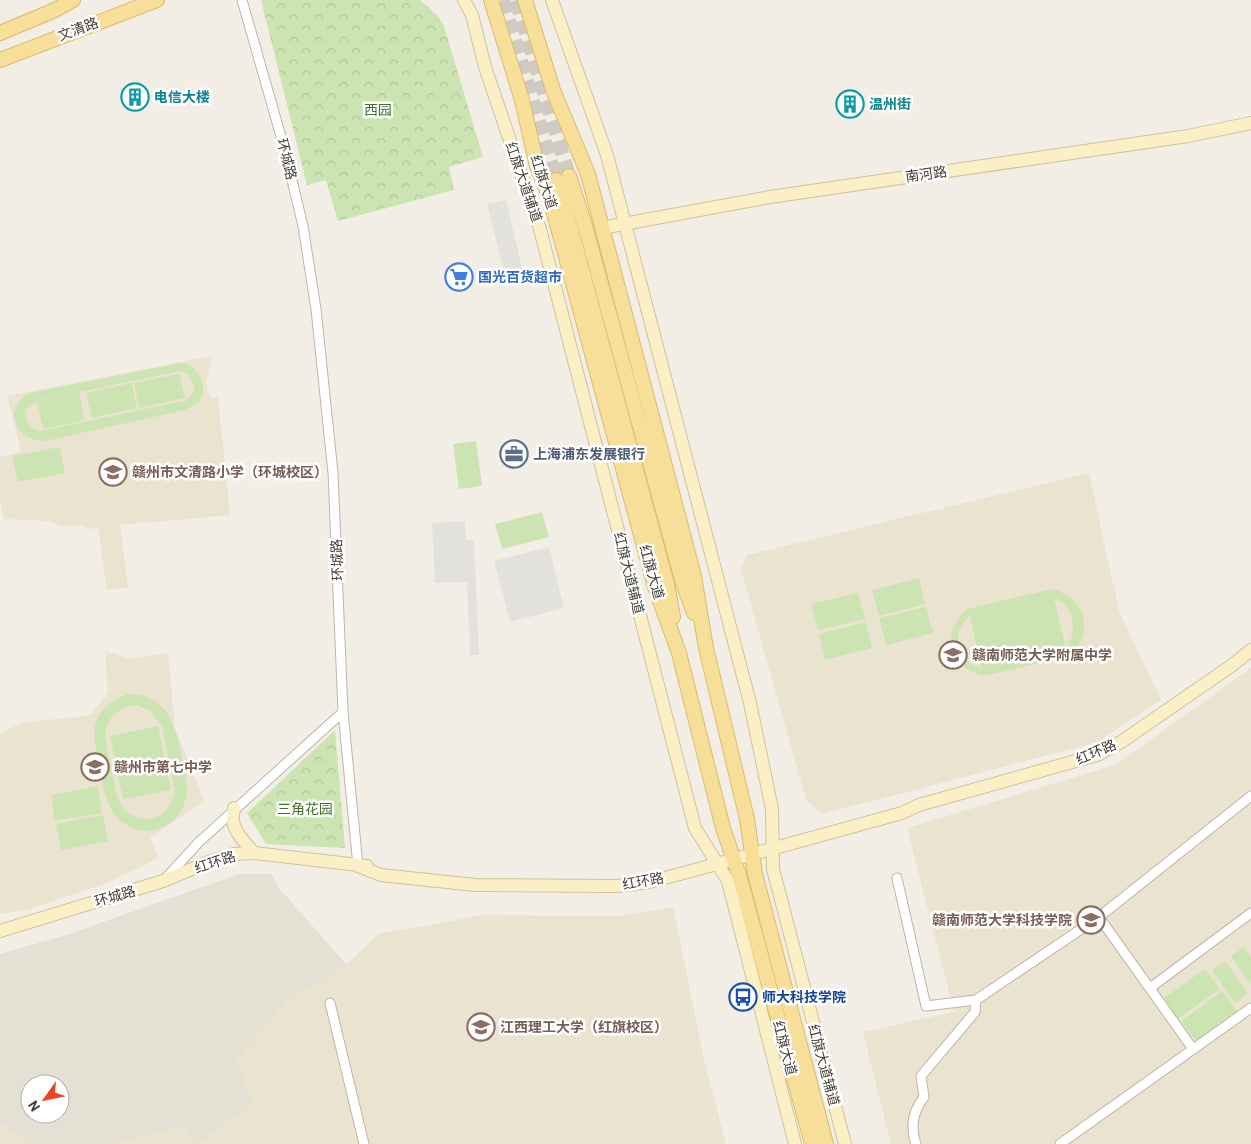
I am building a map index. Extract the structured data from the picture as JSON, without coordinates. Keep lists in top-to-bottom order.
{
  "streets": {
    "main road": [
      "文清路",
      "环城路",
      "南河路",
      "红旗大道辅道",
      "红旗大道",
      "红环路"
    ]
  },
  "crossings": [
    ["环城路", "红环路"],
    ["南河路", "红旗大道辅道"],
    ["南河路", "红旗大道"],
    ["红旗大道辅道", "红环路"],
    ["红旗大道", "红环路"]
  ],
  "parks": ["西园", "三角花园"],
  "places": {
    "building": ["电信大楼", "温州街"],
    "supermarket": ["国光百货超市"],
    "office": ["上海浦东发展银行"],
    "school or university": [
      "赣州市文清路小学（环城校区）",
      "赣南师范大学附属中学",
      "赣州市第七中学",
      "赣南师范大学科技学院",
      "江西理工大学（红旗校区）"
    ],
    "bus stop": ["师大科技学院"]
  },
  "north": "bottom left"
}
